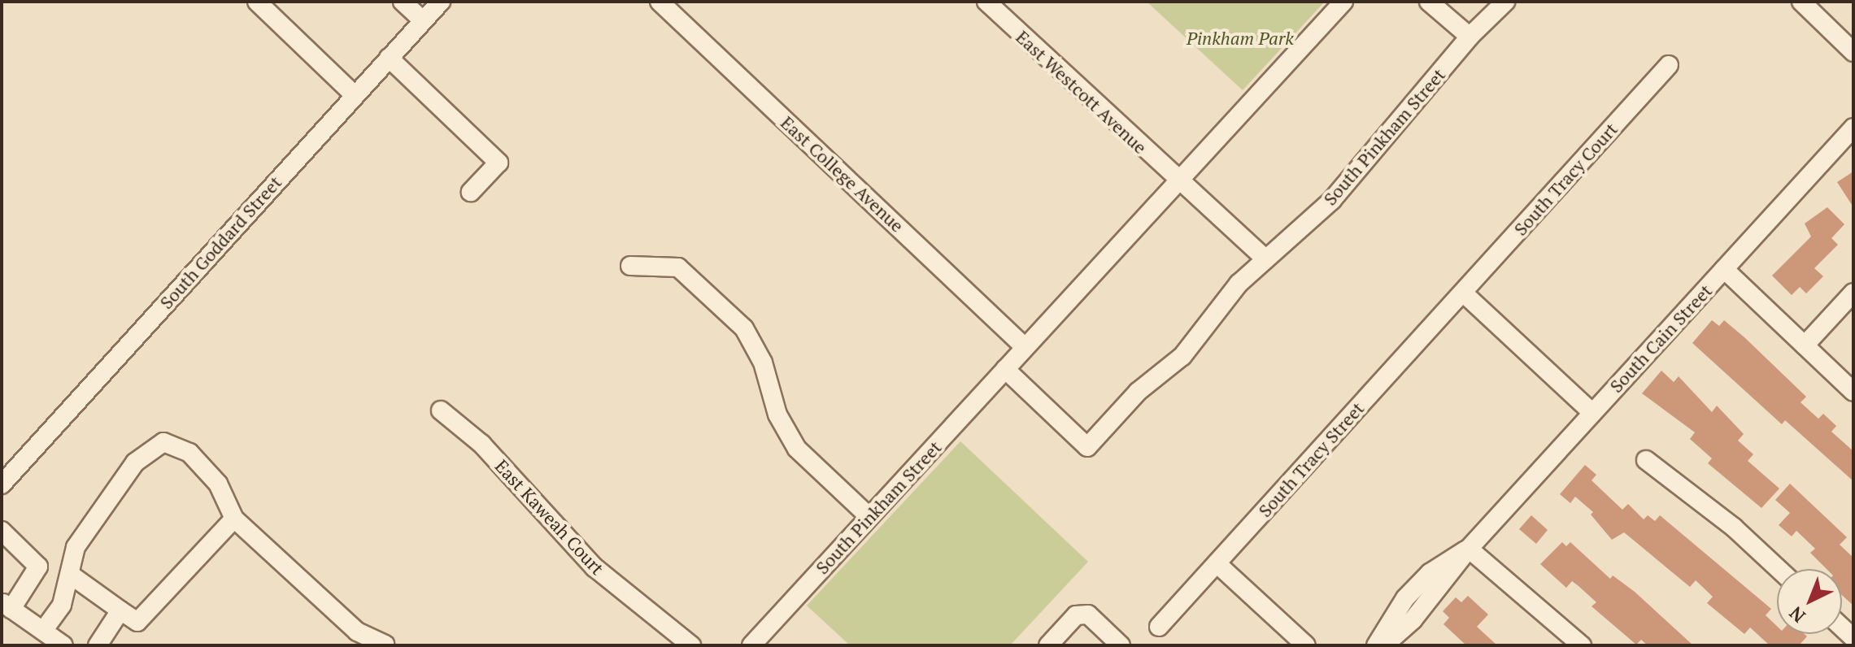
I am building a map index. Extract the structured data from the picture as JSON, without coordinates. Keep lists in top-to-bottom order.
{
  "streets": {
    "street": [
      "East Westcott Avenue",
      "South Pinkham Street",
      "East College Avenue",
      "South Tracy Court",
      "South Goddard Street",
      "South Cain Street",
      "South Tracy Street",
      "East Kaweah Court"
    ]
  },
  "crossings": [
    ["East Westcott Avenue", "South Pinkham Street"],
    ["South Pinkham Street", "East College Avenue"],
    ["South Tracy Court", "South Tracy Street"]
  ],
  "parks": ["Pinkham Park"],
  "north": "bottom left"
}
